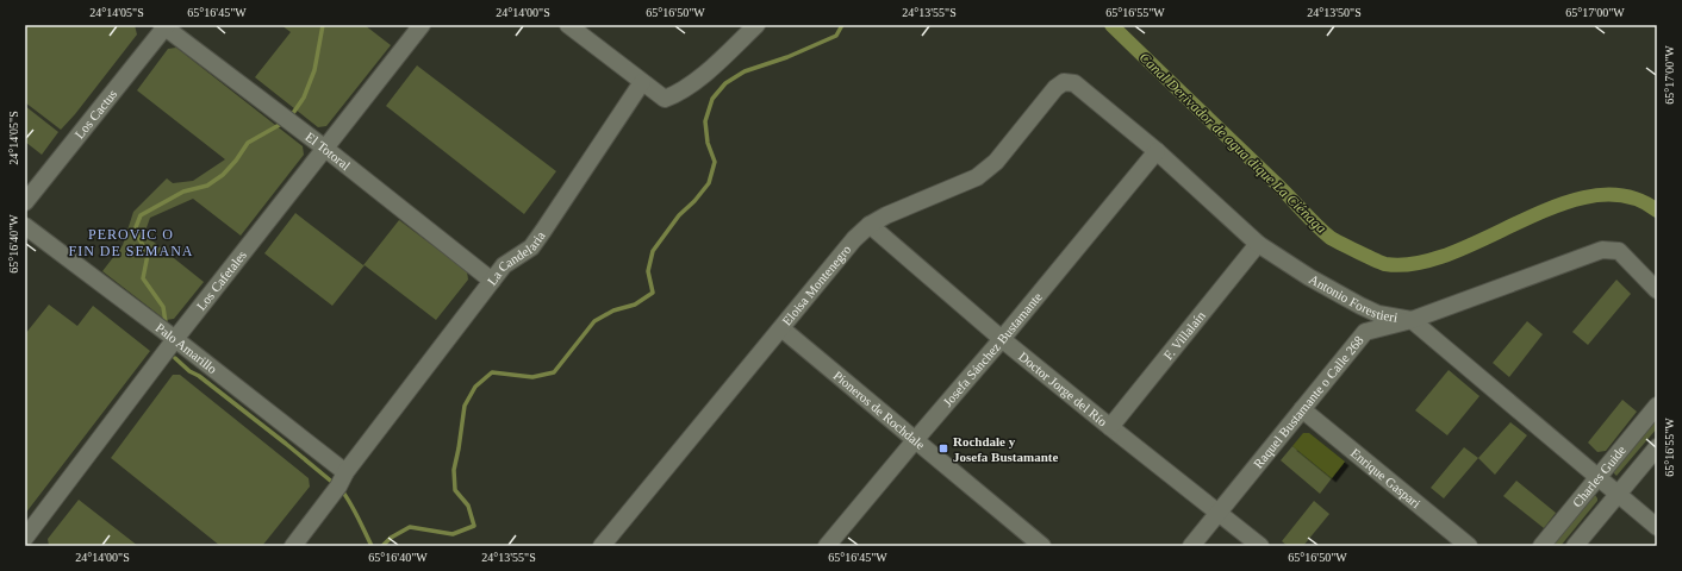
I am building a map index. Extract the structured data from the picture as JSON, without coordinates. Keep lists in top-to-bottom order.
{
  "streets": {
    "street": [
      "Los Cactus",
      "El Totoral",
      "La Candelaria",
      "Los Cafetales",
      "Eloisa Montenegro",
      "Antonio Forestieri",
      "F. Villalaín",
      "Palo Amarillo",
      "Josefa Sánchez Bustamante",
      "Doctor Jorge del Río",
      "Raquel Bustamante o Calle 268",
      "Pioneros de Rochdale",
      "Charles Guide",
      "Enrique Gaspari"
    ]
  },
  "crossings": [
    ["Los Cactus", "El Totoral"],
    ["El Totoral", "La Candelaria"],
    ["El Totoral", "Los Cafetales"],
    ["La Candelaria", "Palo Amarillo"],
    ["Los Cafetales", "Palo Amarillo"],
    ["Eloisa Montenegro", "Antonio Forestieri"],
    ["Eloisa Montenegro", "Doctor Jorge del Río"],
    ["Eloisa Montenegro", "Pioneros de Rochdale"],
    ["Antonio Forestieri", "F. Villalaín"],
    ["Antonio Forestieri", "Josefa Sánchez Bustamante"],
    ["Antonio Forestieri", "Raquel Bustamante o Calle 268"],
    ["Antonio Forestieri", "Charles Guide"],
    ["F. Villalaín", "Doctor Jorge del Río"],
    ["Josefa Sánchez Bustamante", "Doctor Jorge del Río"],
    ["Josefa Sánchez Bustamante", "Pioneros de Rochdale"],
    ["Doctor Jorge del Río", "Raquel Bustamante o Calle 268"],
    ["Raquel Bustamante o Calle 268", "Enrique Gaspari"]
  ],
  "districts": ["PEROVIC O FIN DE SEMANA"],
  "water": ["Canal Derivador de agua dique La Ciénaga"],
  "places": {
    "transit": ["Rochdale y Josefa Bustamante"]
  },
  "coordinates": [
    "24°14'05\"S",
    "65°16'45\"W",
    "24°14'00\"S",
    "65°16'50\"W",
    "24°13'55\"S",
    "65°16'55\"W",
    "24°13'50\"S",
    "65°17'00\"W",
    "65°16'40\"W"
  ]
}
